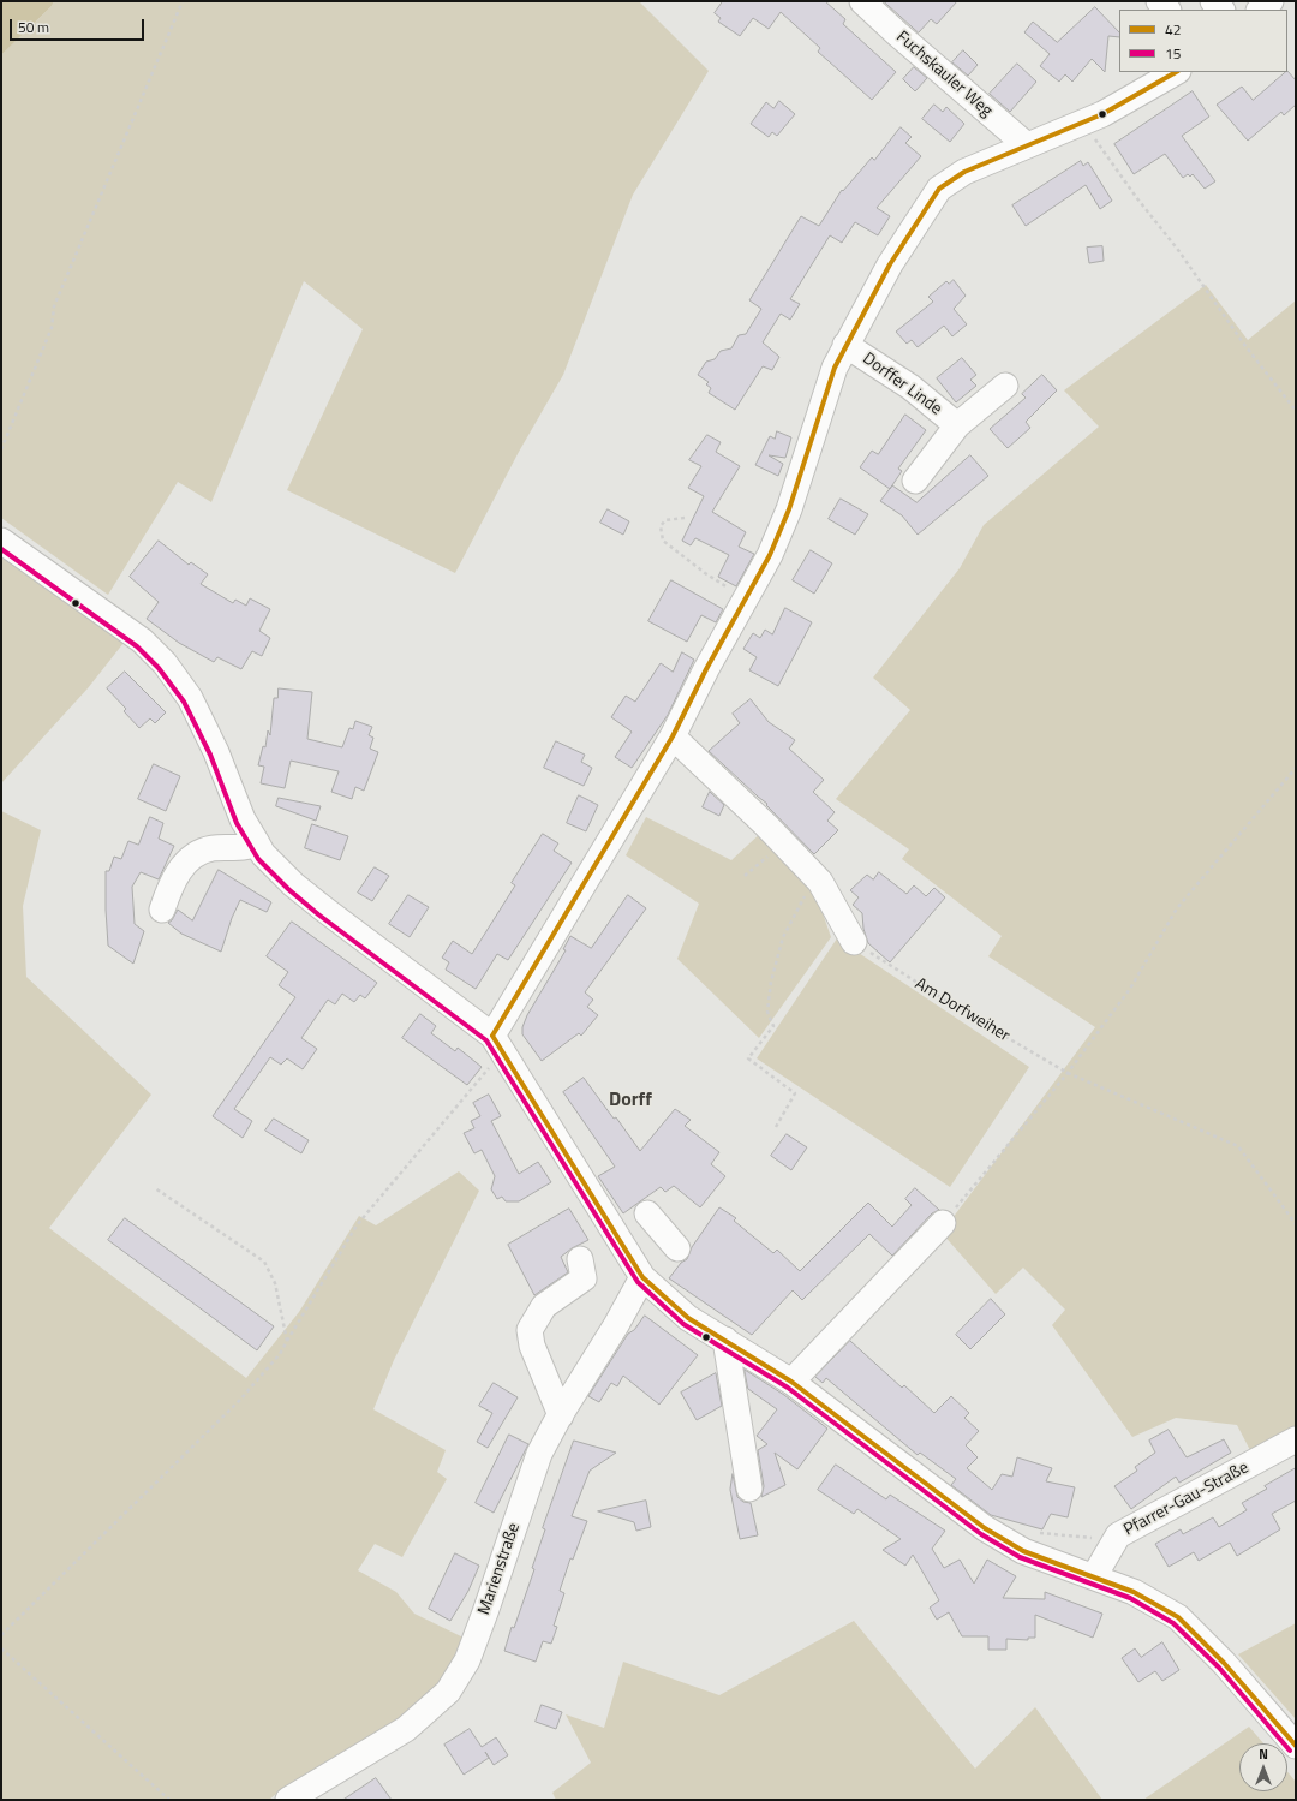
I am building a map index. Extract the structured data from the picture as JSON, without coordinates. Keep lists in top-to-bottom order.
{
  "streets": {
    "street": [
      "Fuchskauler Weg",
      "Dorffer Linde",
      "Pfarrer-Gau-Straße",
      "Marienstraße"
    ],
    "path": ["Am Dorfweiher"]
  },
  "districts": ["Dorff"],
  "lines": ["transit line 42", "transit line 15"],
  "legend": ["42", "15"],
  "scale_bar": "50 m",
  "north": "top"
}
